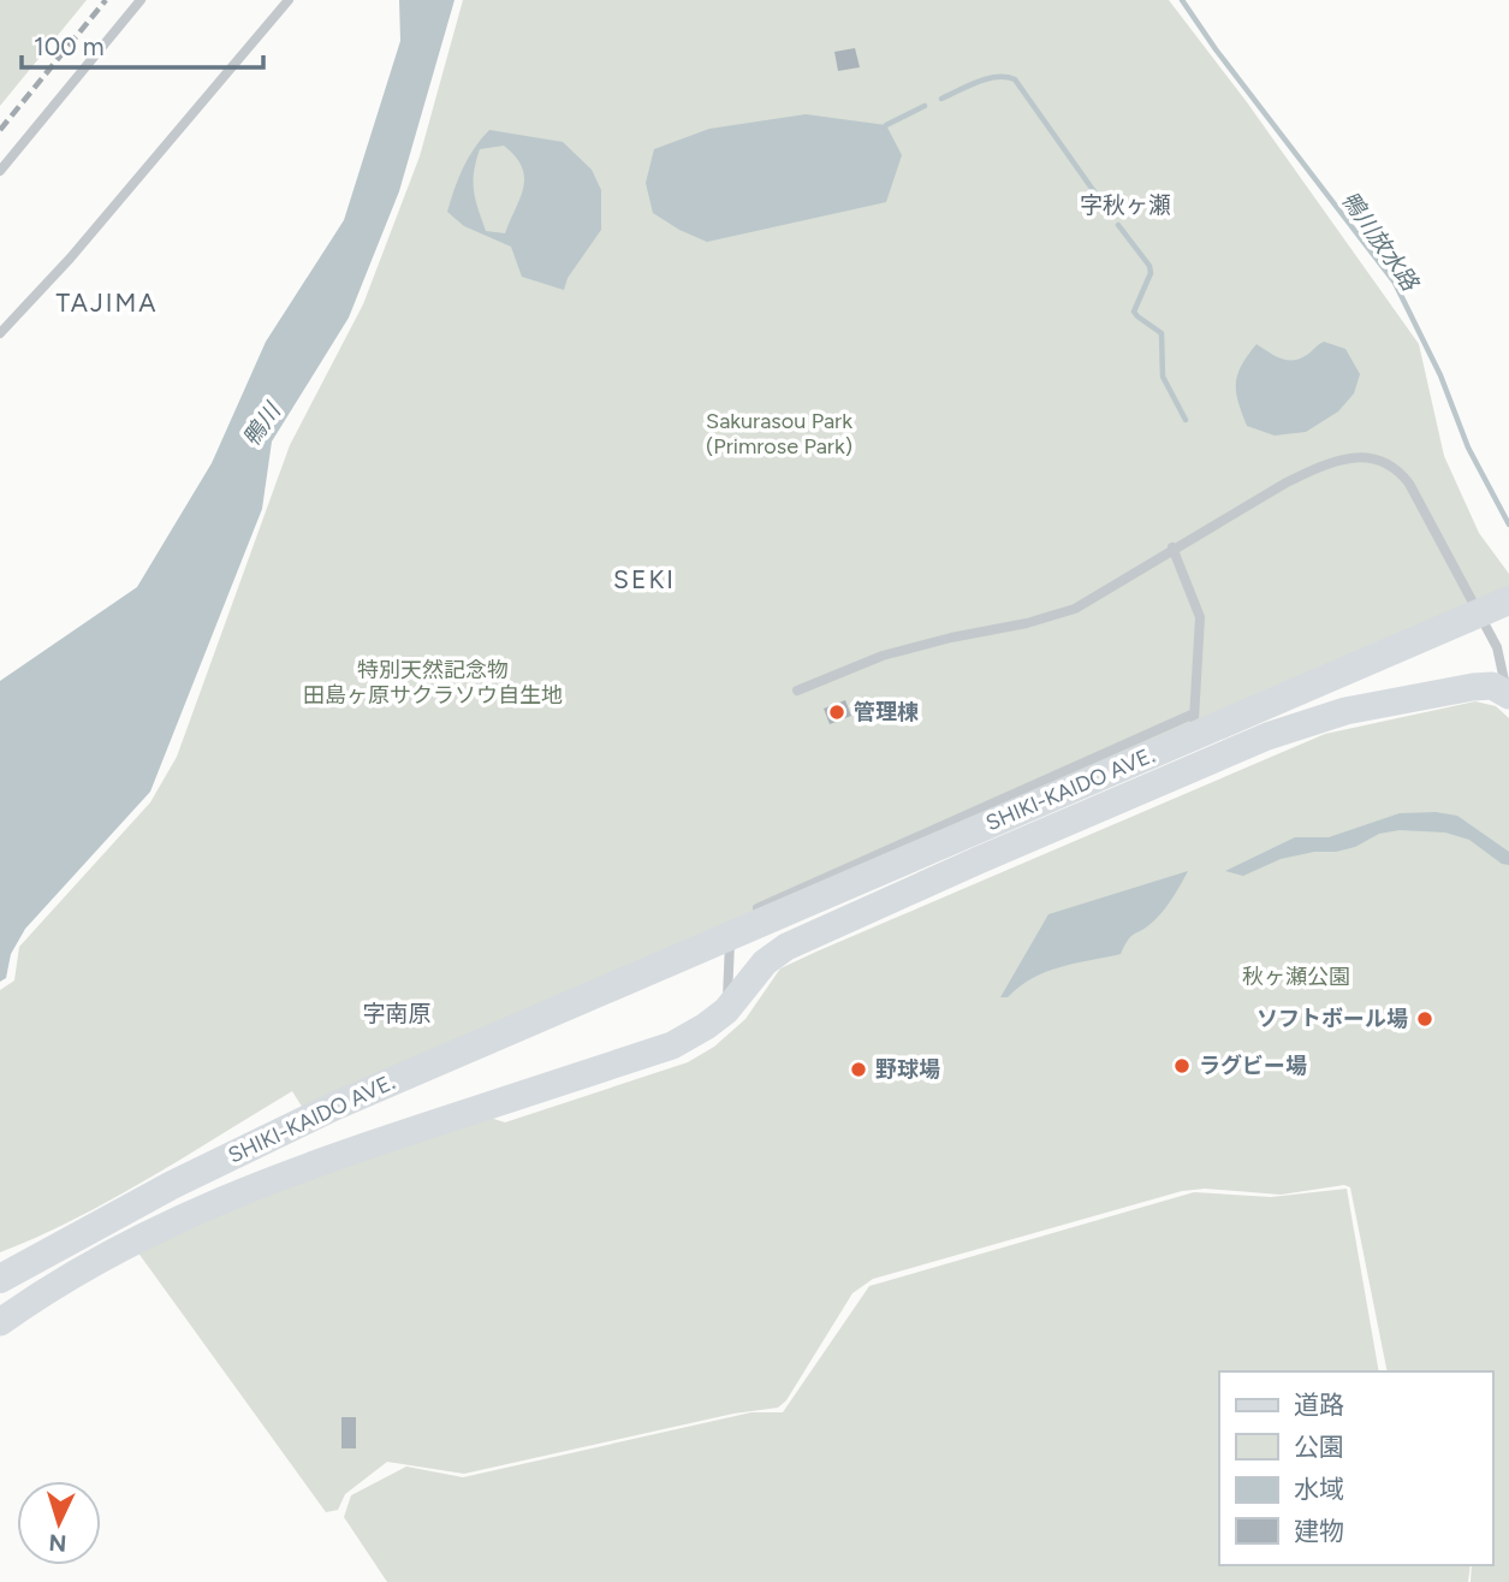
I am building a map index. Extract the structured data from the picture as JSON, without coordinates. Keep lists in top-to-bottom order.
{
  "streets": {
    "main road": ["SHIKI-KAIDO AVE."]
  },
  "districts": [
    "字秋ヶ瀬",
    "TAJIMA",
    "SEKI",
    "字南原"
  ],
  "water": ["鴨川放水路", "鴨川"],
  "parks": ["Sakurasou Park (Primrose Park)", "特別天然記念物 田島ヶ原サクラソウ自生地", "秋ヶ瀬公園"],
  "places": [
    "管理棟",
    "ソフトボール場",
    "ラグビー場",
    "野球場"
  ],
  "legend": [
    "道路",
    "公園",
    "水域",
    "建物"
  ],
  "scale_bar": "100 m",
  "north": "bottom"
}
